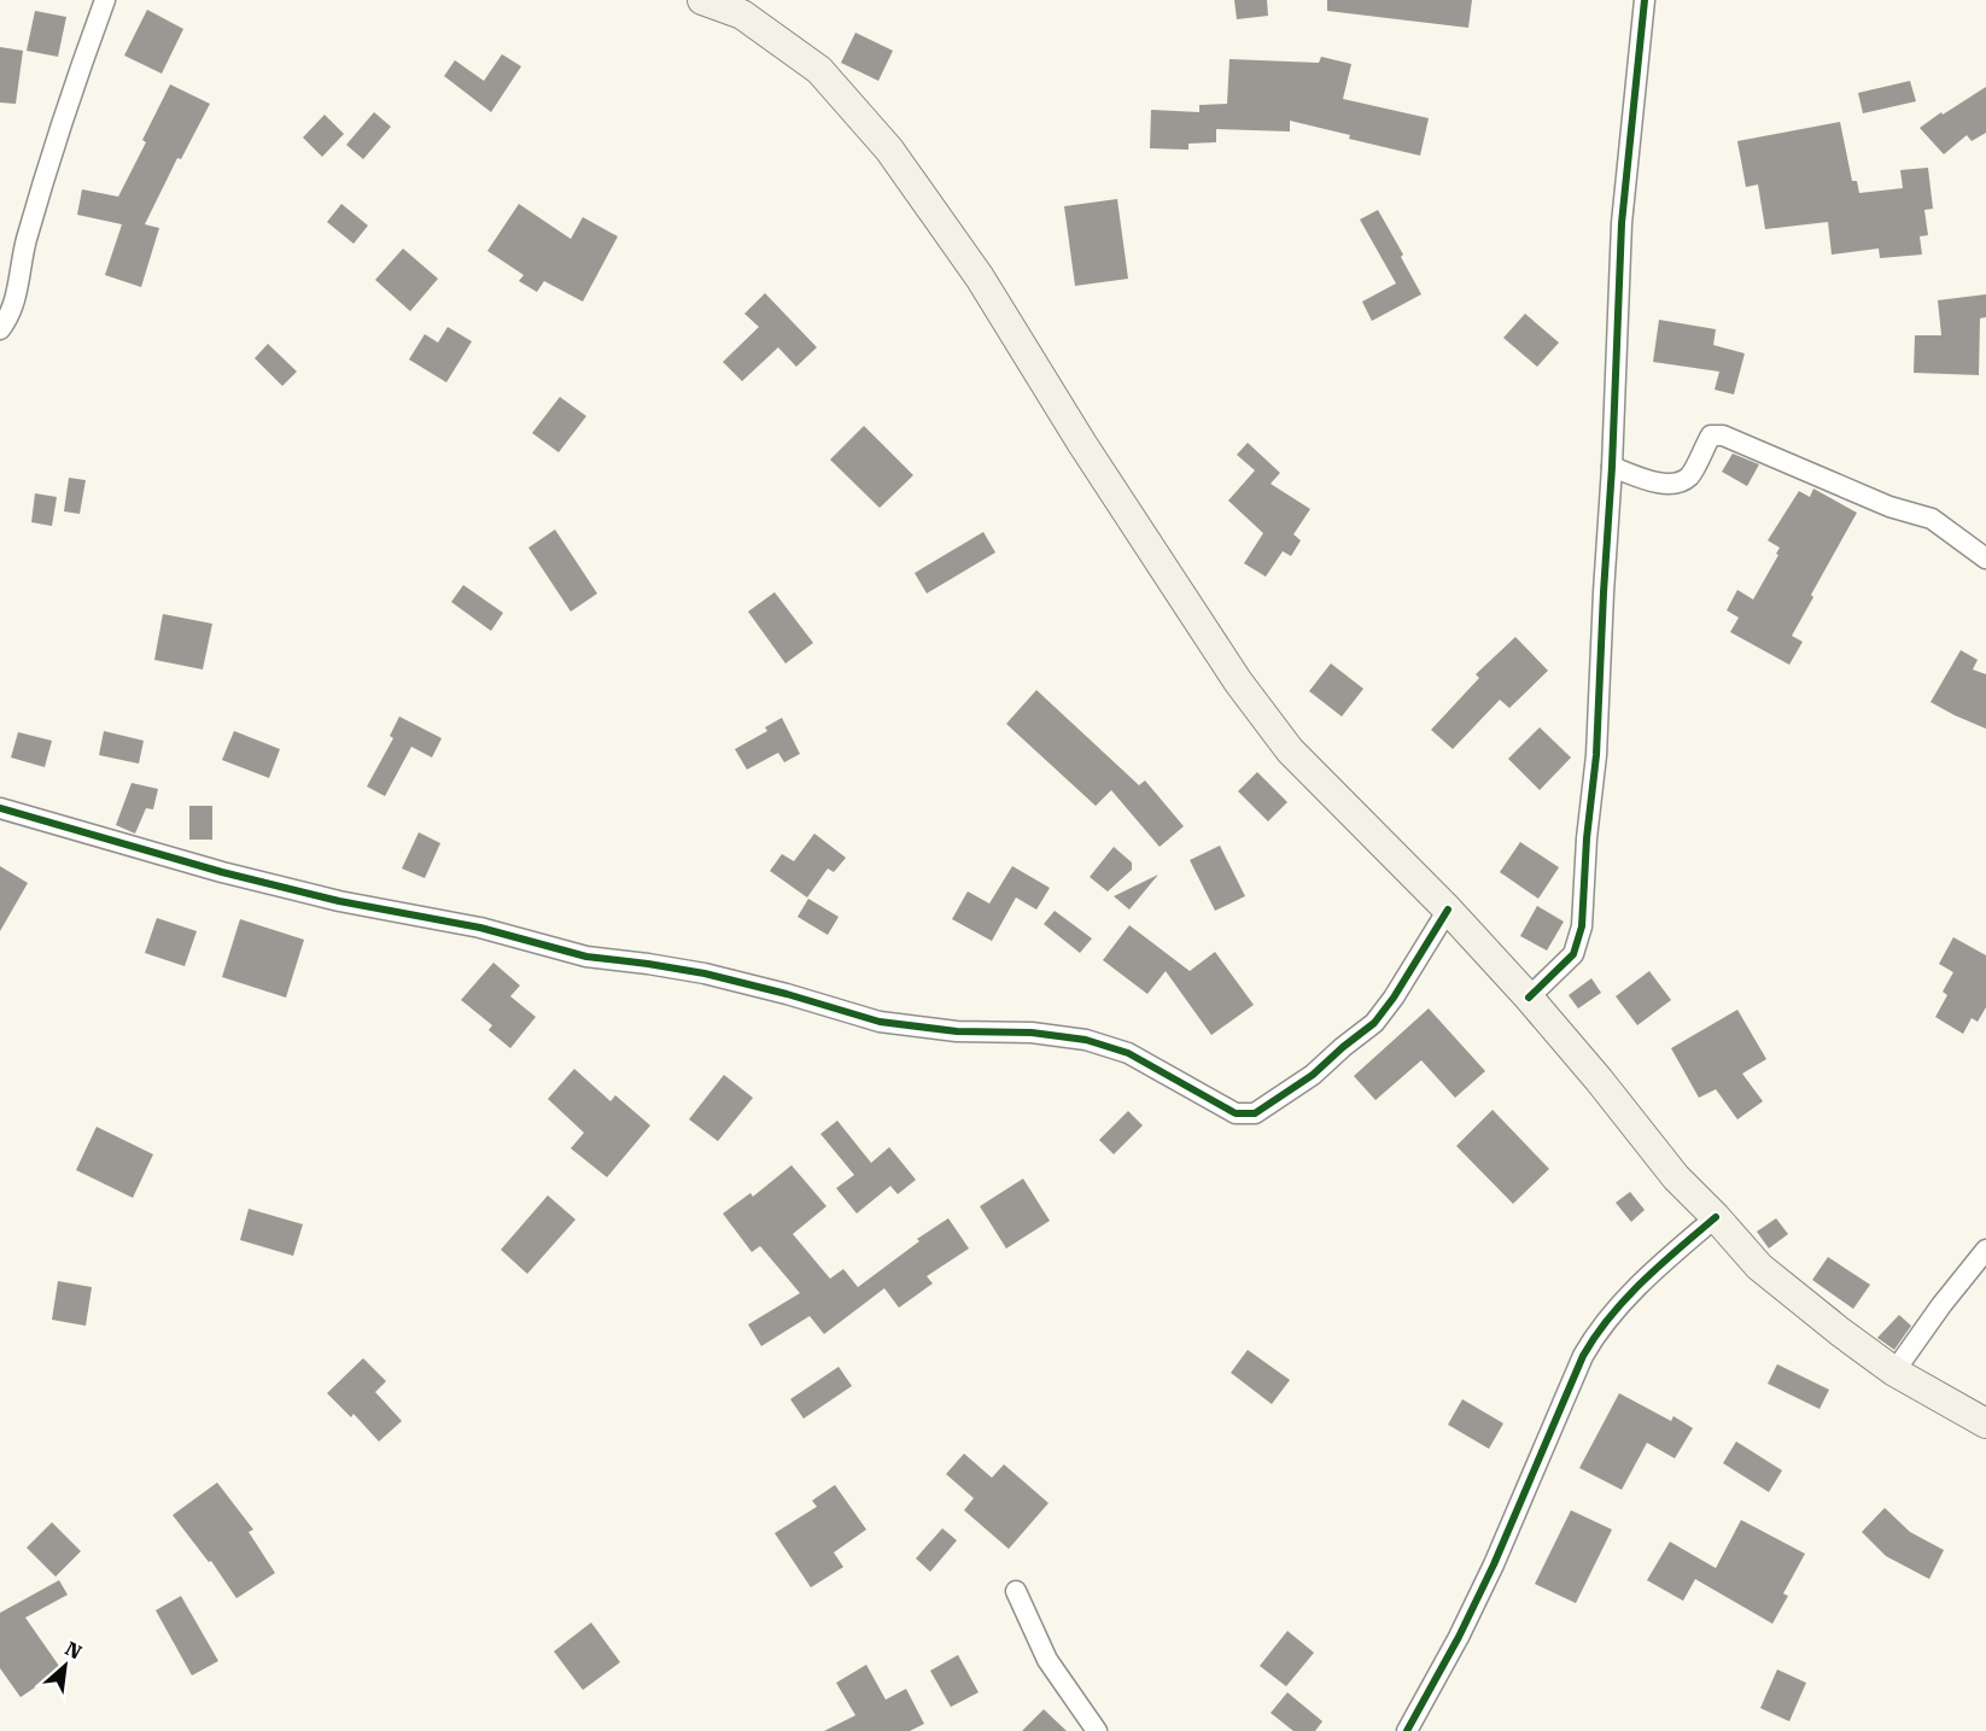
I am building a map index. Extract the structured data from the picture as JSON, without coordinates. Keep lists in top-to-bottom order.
{
  "north": "top right"
}
